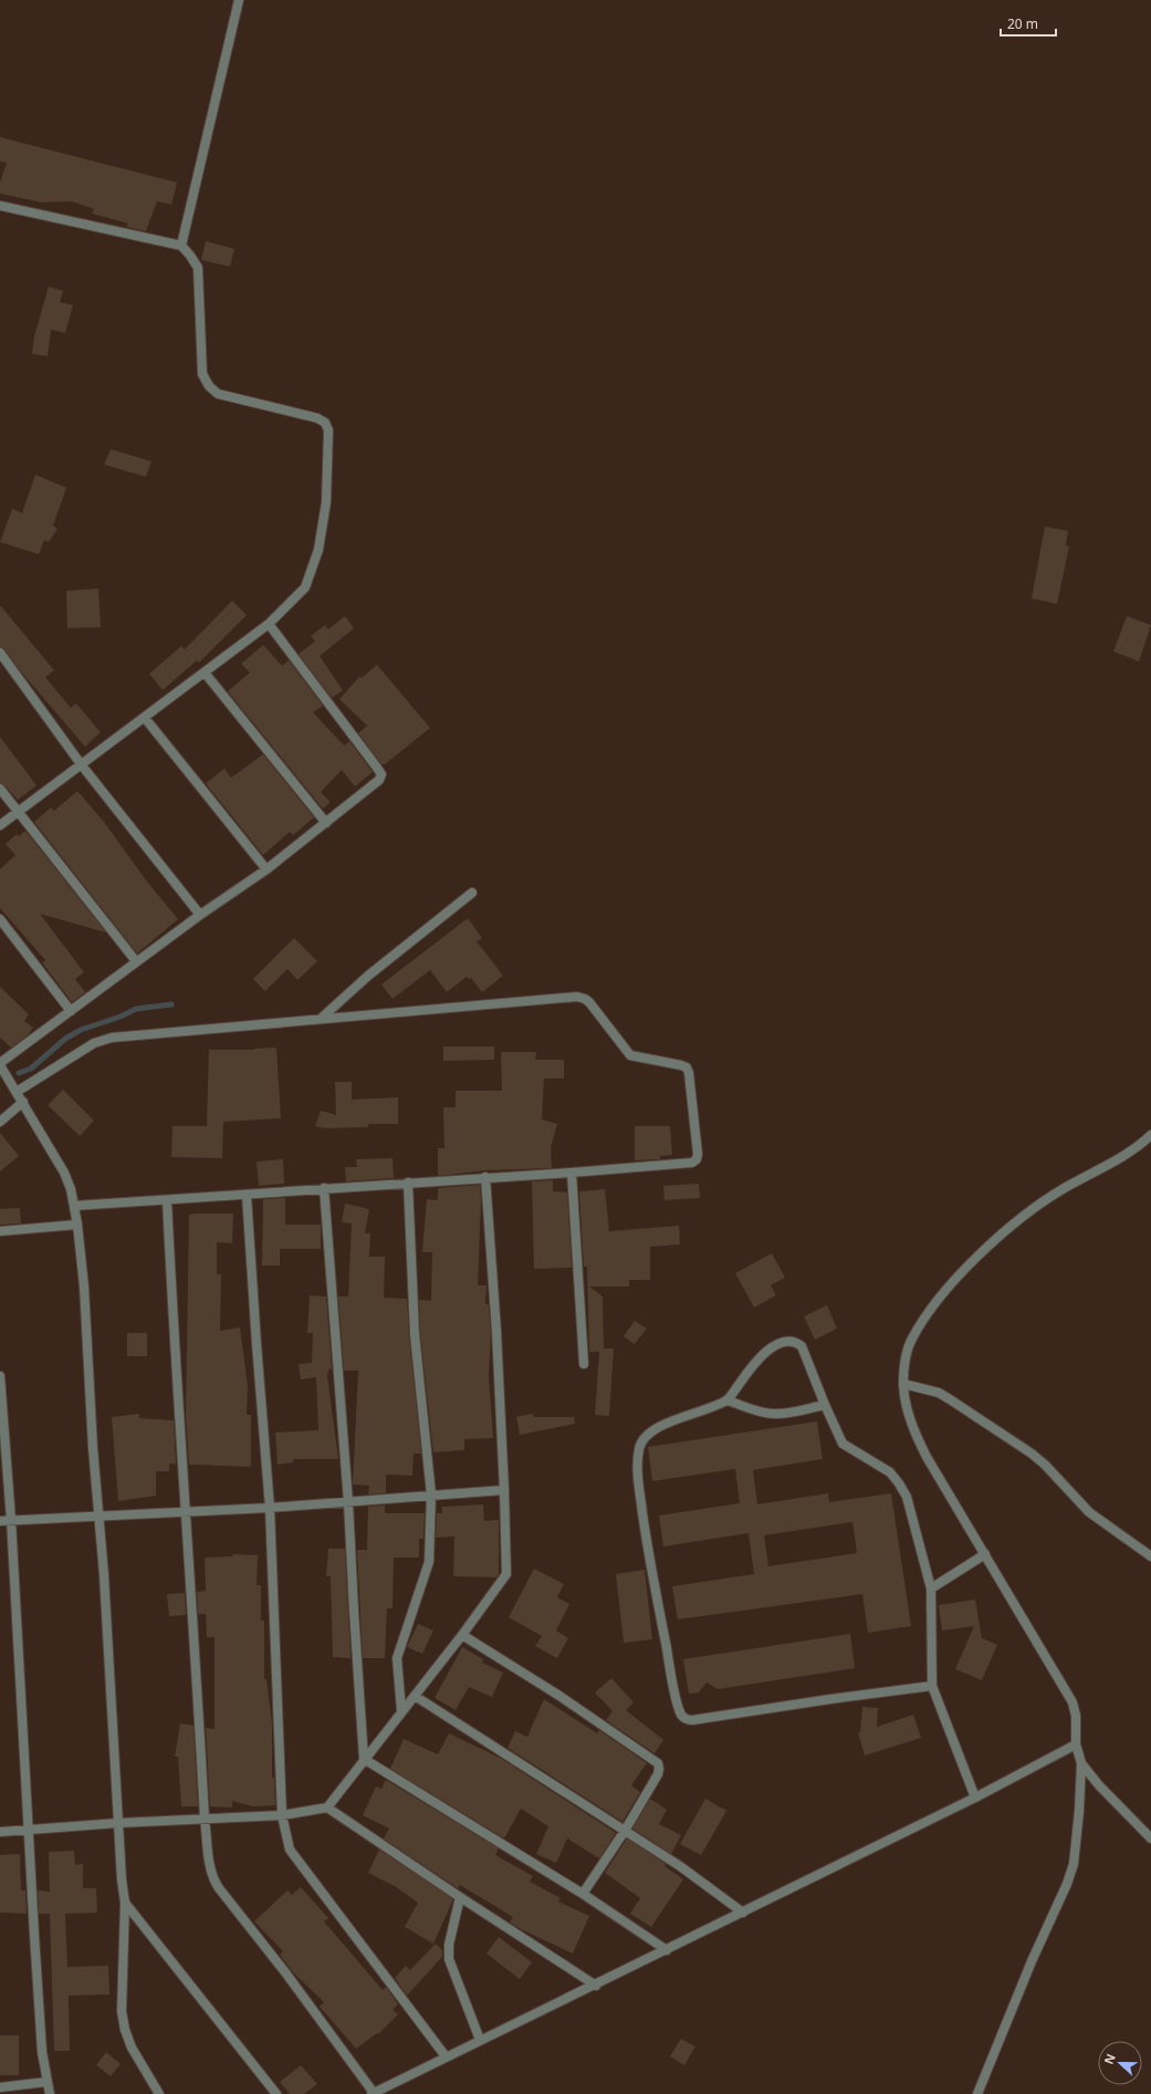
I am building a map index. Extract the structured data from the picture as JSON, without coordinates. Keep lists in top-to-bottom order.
{
  "scale_bar": "20 m",
  "north": "left"
}
